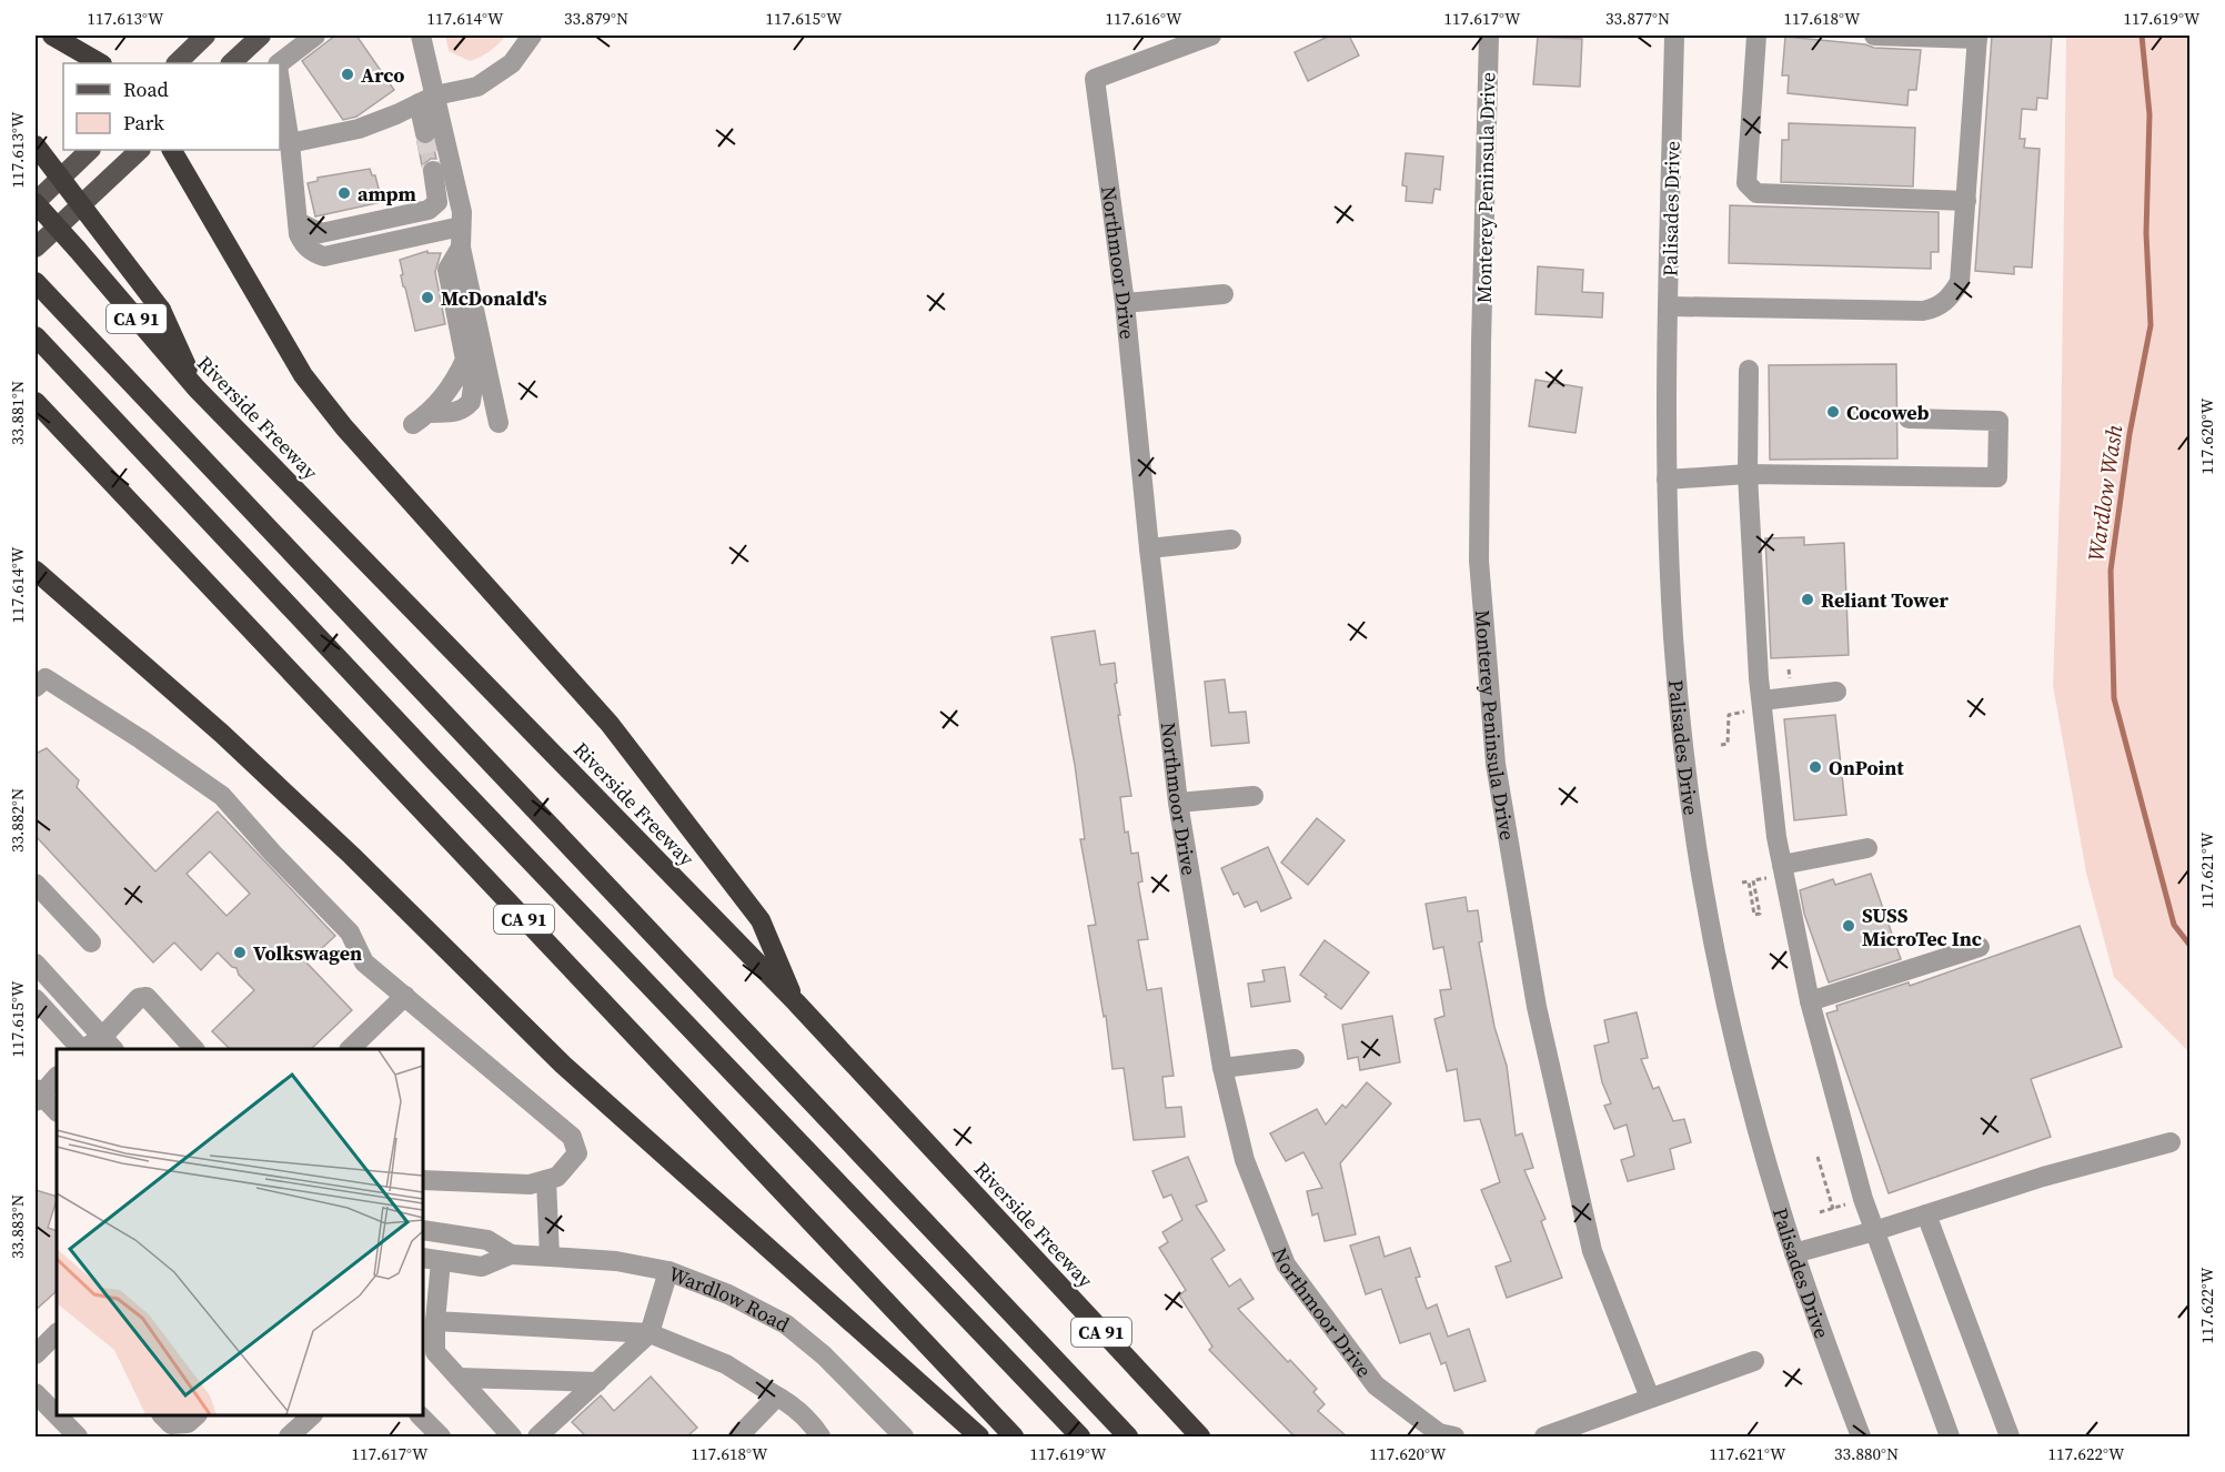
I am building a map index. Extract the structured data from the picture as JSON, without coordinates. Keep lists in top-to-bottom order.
{
  "streets": {
    "highway": ["CA 91", "Riverside Freeway"],
    "street": [
      "Monterey Peninsula Drive",
      "Palisades Drive",
      "Northmoor Drive",
      "Wardlow Road"
    ]
  },
  "water": ["Wardlow Wash"],
  "places": [
    "Arco",
    "ampm",
    "McDonald's",
    "Cocoweb",
    "Reliant Tower",
    "OnPoint",
    "SUSS MicroTec Inc",
    "Volkswagen"
  ],
  "legend": ["Road", "Park"],
  "coordinates": [
    "117.613°W",
    "117.614°W",
    "33.879°N",
    "117.615°W",
    "117.616°W",
    "117.617°W",
    "33.877°N",
    "117.618°W",
    "117.619°W",
    "33.881°N",
    "117.620°W",
    "33.882°N",
    "117.621°W",
    "33.883°N",
    "117.622°W",
    "33.880°N"
  ]
}
